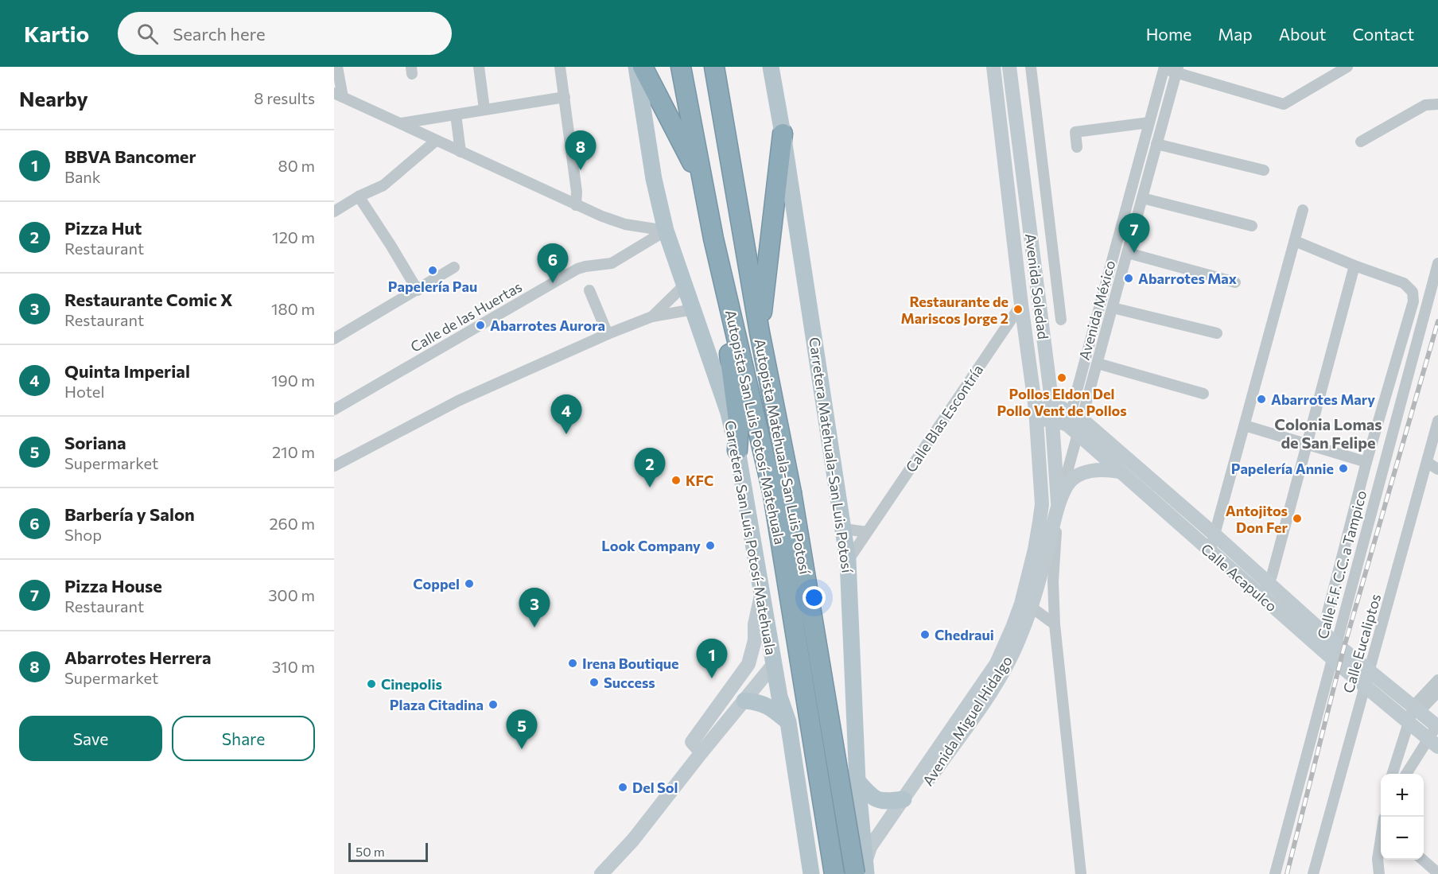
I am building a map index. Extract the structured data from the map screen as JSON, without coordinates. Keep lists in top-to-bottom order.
{
  "streets": {
    "highway": ["Autopista San Luis Potosí-Matehuala", "Autopista Matehuala-San Luis Potosí"],
    "main road": ["Carretera Matehuala-San Luis Potosí", "Carretera San Luis Potosí-Matehuala"],
    "street": [
      "Avenida Soledad",
      "Avenida México",
      "Calle de las Huertas",
      "Calle Blas Escontría",
      "Calle F.F. C.C. a Tampico",
      "Calle Acapulco",
      "Calle Eucaliptos",
      "Avenida Miguel Hidalgo"
    ]
  },
  "crossings": [
    ["Avenida Soledad", "Avenida México"],
    ["Avenida Soledad", "Calle Blas Escontría"],
    ["Avenida Soledad", "Calle Acapulco"],
    ["Avenida Soledad", "Avenida Miguel Hidalgo"],
    ["Avenida México", "Calle Acapulco"],
    ["Avenida México", "Avenida Miguel Hidalgo"],
    ["Calle de las Huertas", "Carretera San Luis Potosí-Matehuala"],
    ["Calle Blas Escontría", "Carretera Matehuala-San Luis Potosí"],
    ["Autopista San Luis Potosí-Matehuala", "Autopista Matehuala-San Luis Potosí"],
    ["Carretera Matehuala-San Luis Potosí", "Autopista Matehuala-San Luis Potosí"],
    ["Carretera Matehuala-San Luis Potosí", "Avenida Miguel Hidalgo"],
    ["Autopista Matehuala-San Luis Potosí", "Avenida Miguel Hidalgo"],
    ["Calle F.F. C.C. a Tampico", "Calle Acapulco"],
    ["Calle Acapulco", "Calle Eucaliptos"]
  ],
  "districts": ["Colonia Lomas de San Felipe"],
  "places": [
    "Papelería Pau",
    "Abarrotes Max",
    "Restaurante de Mariscos Jorge 2",
    "Abarrotes Aurora",
    "Pollos Eldon Del Pollo Vent de Pollos",
    "Abarrotes Mary",
    "Papelería Annie",
    "KFC",
    "Antojitos Don Fer",
    "Look Company",
    "Coppel",
    "Chedraui",
    "Irena Boutique",
    "Success",
    "Cinepolis",
    "Plaza Citadina",
    "Del Sol"
  ],
  "scale_bar": "50 m",
  "page": {
    "header": "Kartio",
    "search": "Search here",
    "nav": [
      "Home",
      "Map",
      "About",
      "Contact"
    ],
    "heading": ["Nearby", "8 results"],
    "list": [
      {
        "mark": "1",
        "name": "BBVA Bancomer",
        "note": "Bank",
        "value": "80 m"
      },
      {
        "mark": "2",
        "name": "Pizza Hut",
        "note": "Restaurant",
        "value": "120 m"
      },
      {
        "mark": "3",
        "name": "Restaurante Comic X",
        "note": "Restaurant",
        "value": "180 m"
      },
      {
        "mark": "4",
        "name": "Quinta Imperial",
        "note": "Hotel",
        "value": "190 m"
      },
      {
        "mark": "5",
        "name": "Soriana",
        "note": "Supermarket",
        "value": "210 m"
      },
      {
        "mark": "6",
        "name": "Barbería y Salon",
        "note": "Shop",
        "value": "260 m"
      },
      {
        "mark": "7",
        "name": "Pizza House",
        "note": "Restaurant",
        "value": "300 m"
      },
      {
        "mark": "8",
        "name": "Abarrotes Herrera",
        "note": "Supermarket",
        "value": "310 m"
      }
    ],
    "pins": [
      "8",
      "7",
      "6",
      "4",
      "2",
      "3",
      "1",
      "5"
    ],
    "buttons": ["Save", "Share"],
    "map_buttons": ["+", "−"],
    "scale": "50 m"
  }
}
